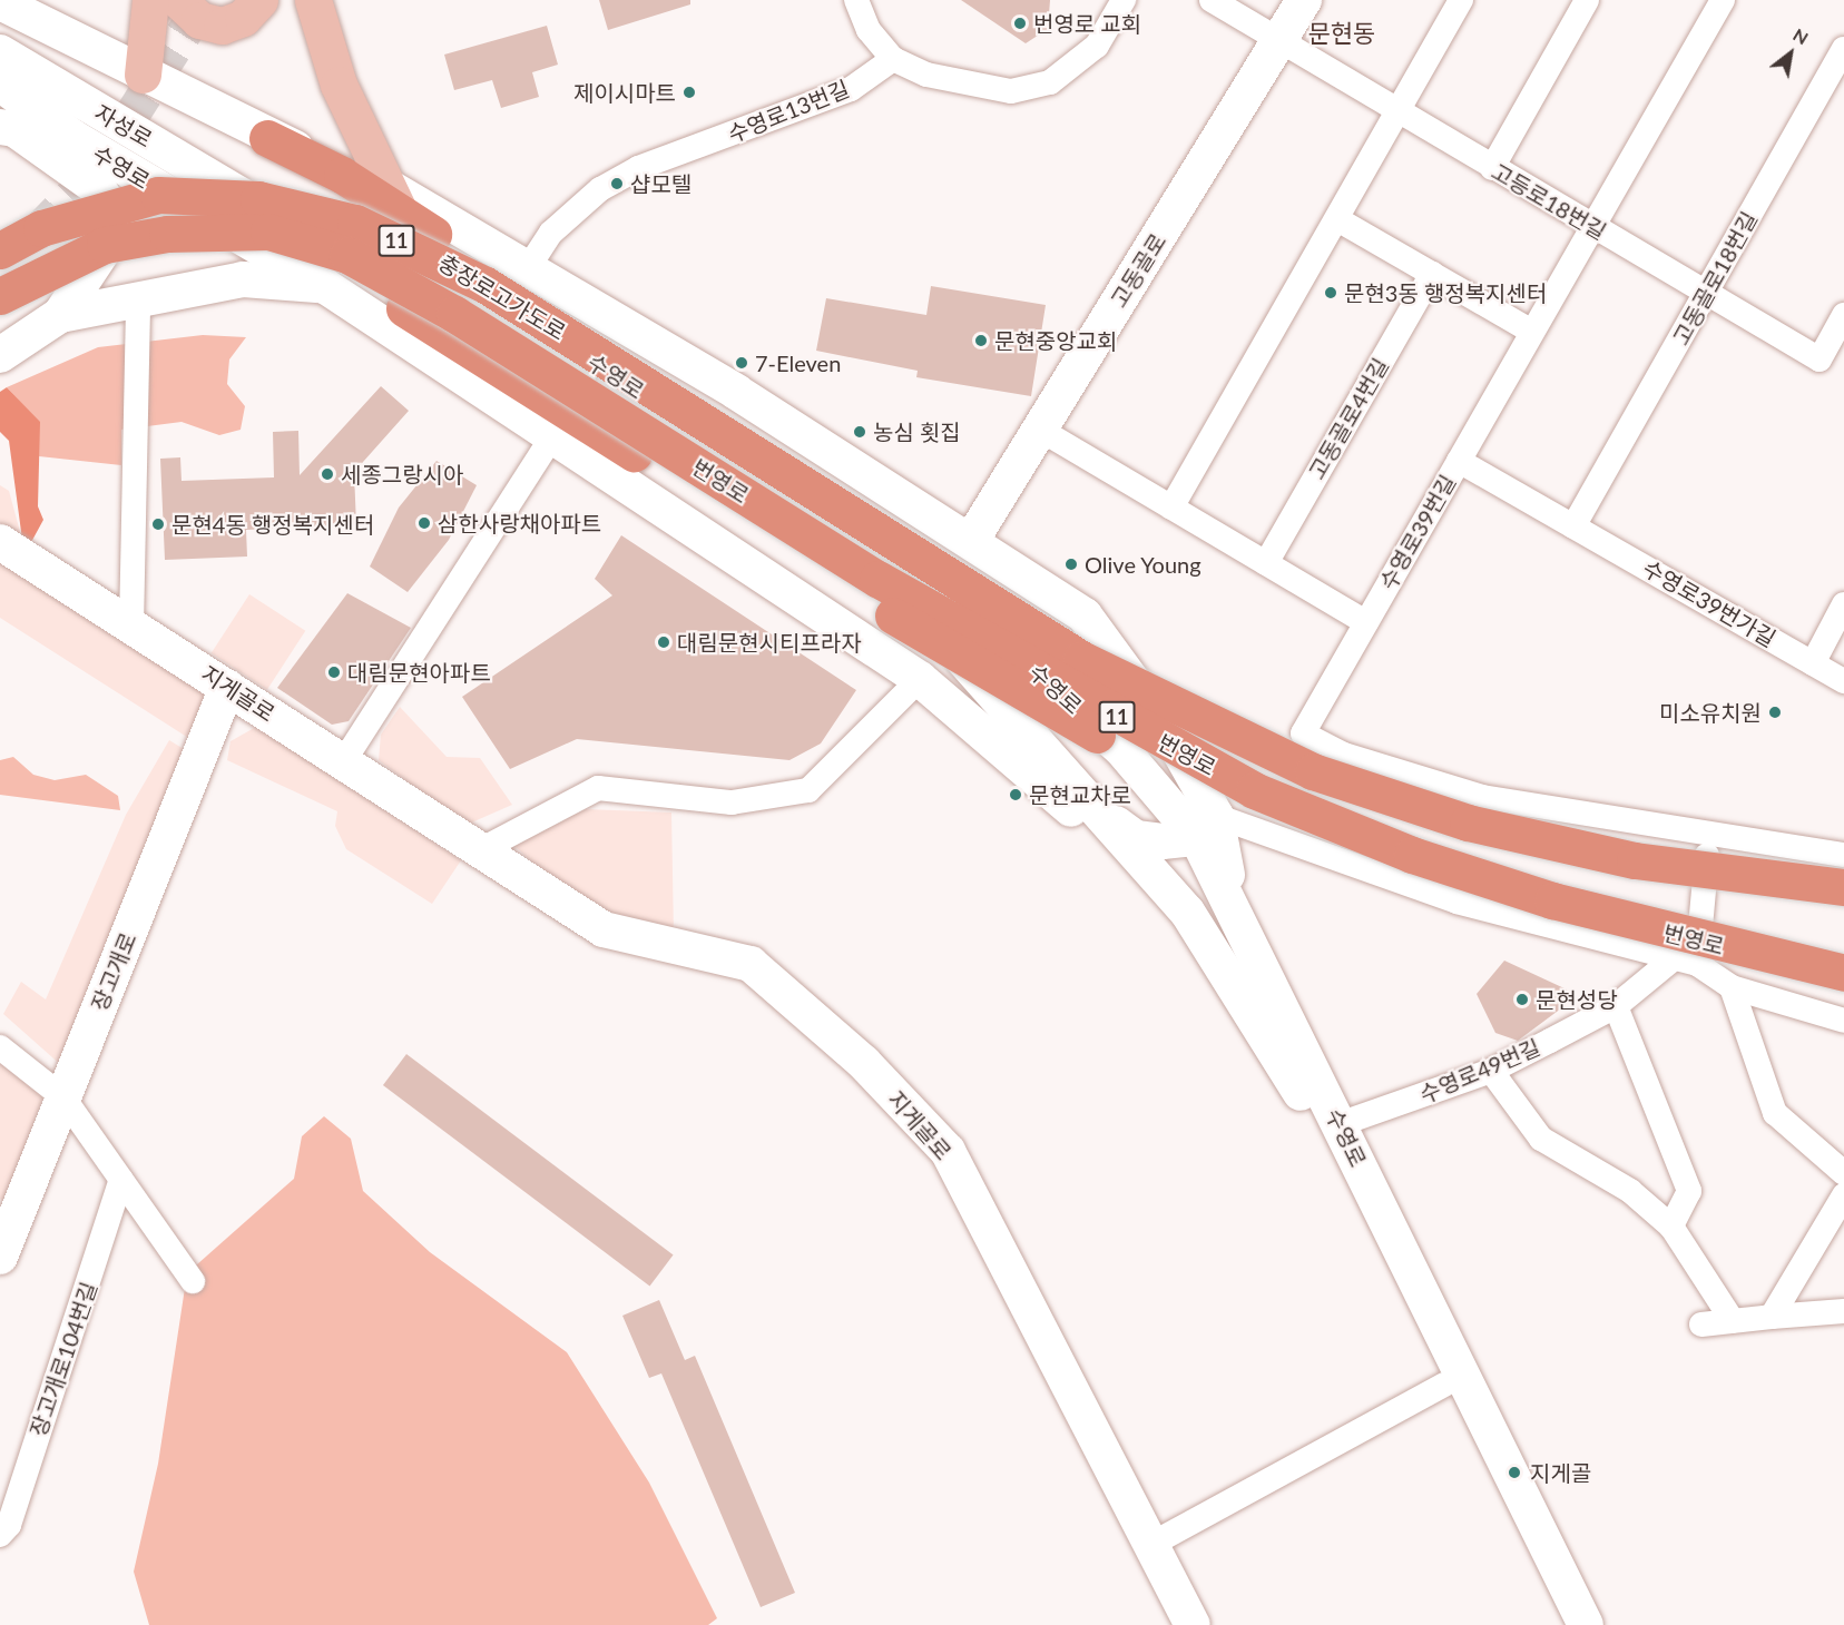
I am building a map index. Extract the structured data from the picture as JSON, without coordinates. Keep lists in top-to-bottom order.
{
  "streets": {
    "highway": ["11", "충장로고가도로", "번영로"],
    "main road": [
      "자성로",
      "수영로",
      "고동골로",
      "지게골로",
      "장고개로"
    ],
    "street": [
      "수영로13번길",
      "고등로18번길",
      "고동골로18번길",
      "고동골로4번길",
      "수영로39번길",
      "수영로39번가길",
      "수영로49번길",
      "장고개로104번길"
    ]
  },
  "crossings": [
    ["자성로", "수영로"],
    ["수영로", "수영로49번길"],
    ["고등로18번길", "고동골로"],
    ["고등로18번길", "고동골로18번길"],
    ["고등로18번길", "수영로39번길"],
    ["고동골로18번길", "수영로39번가길"],
    ["충장로고가도로", "번영로"],
    ["수영로39번길", "수영로39번가길"],
    ["지게골로", "장고개로"]
  ],
  "districts": ["문현동"],
  "places": [
    "번영로 교회",
    "제이시마트",
    "샵모텔",
    "문현3동 행정복지센터",
    "문현중앙교회",
    "7-Eleven",
    "농심 횟집",
    "세종그랑시아",
    "삼한사랑채아파트",
    "문현4동 행정복지센터",
    "Olive Young",
    "대림문현시티프라자",
    "대림문현아파트",
    "미소유치원",
    "문현교차로",
    "문현성당",
    "지게골"
  ],
  "north": "top right"
}
